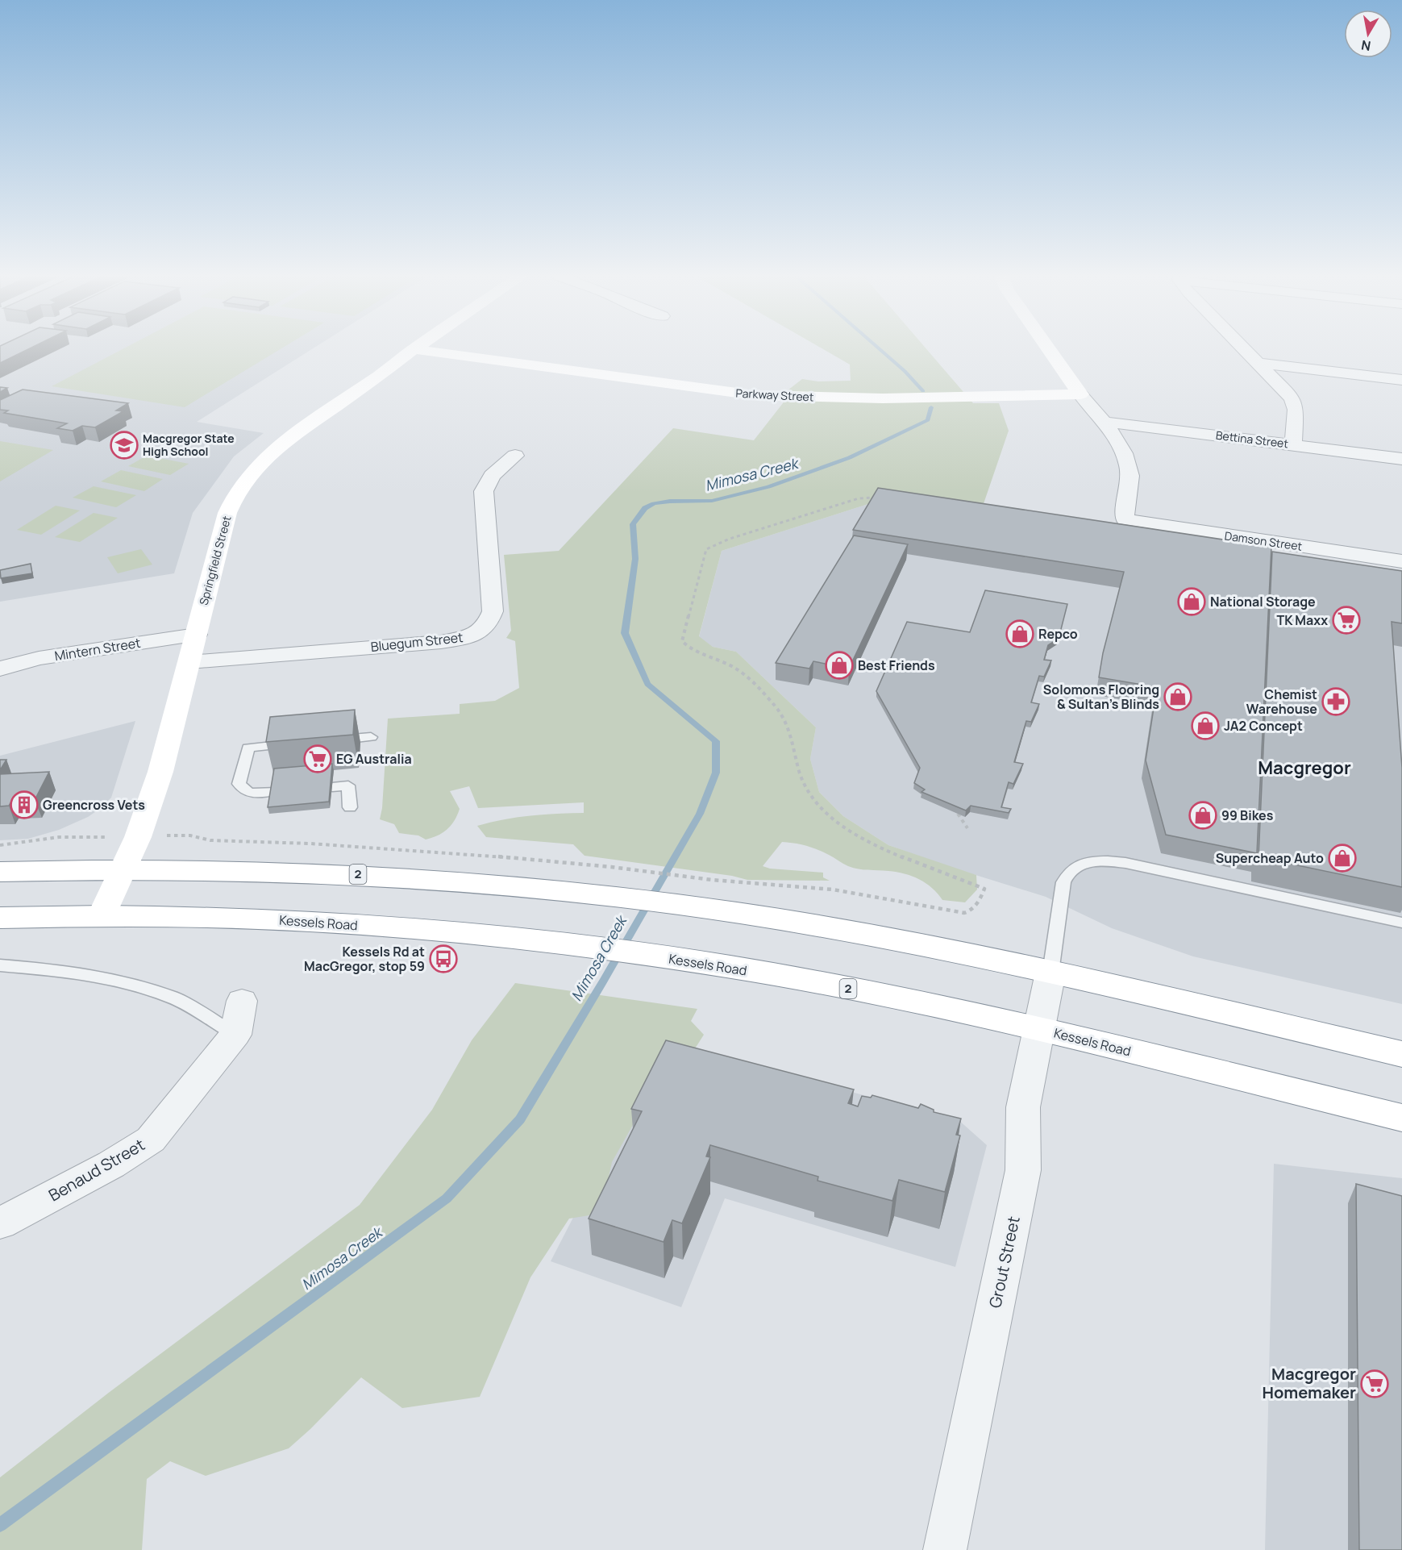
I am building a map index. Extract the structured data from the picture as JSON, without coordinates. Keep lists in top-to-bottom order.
{
  "streets": {
    "main road": [
      "Parkway Street",
      "Springfield Street",
      "2",
      "Kessels Road"
    ],
    "street": [
      "Bettina Street",
      "Damson Street",
      "Bluegum Street",
      "Mintern Street",
      "Benaud Street",
      "Grout Street"
    ]
  },
  "crossings": [
    ["Parkway Street", "Springfield Street"],
    ["Bettina Street", "Damson Street"],
    ["Springfield Street", "Bluegum Street"],
    ["Springfield Street", "Mintern Street"],
    ["Springfield Street", "2"],
    ["Springfield Street", "Kessels Road"],
    ["2", "Grout Street"],
    ["Kessels Road", "Grout Street"]
  ],
  "districts": ["Macgregor"],
  "water": ["Mimosa Creek"],
  "places": {
    "school or university": ["Macgregor State High School"],
    "shop": [
      "National Storage",
      "Repco",
      "Best Friends",
      "Solomons Flooring & Sultan's Blinds",
      "JA2 Concept",
      "99 Bikes",
      "Supercheap Auto"
    ],
    "supermarket": ["TK Maxx", "EG Australia", "Macgregor Homemaker"],
    "pharmacy": ["Chemist Warehouse"],
    "building": ["Greencross Vets"],
    "bus stop": ["Kessels Rd at MacGregor, stop 59"]
  },
  "north": "bottom"
}
